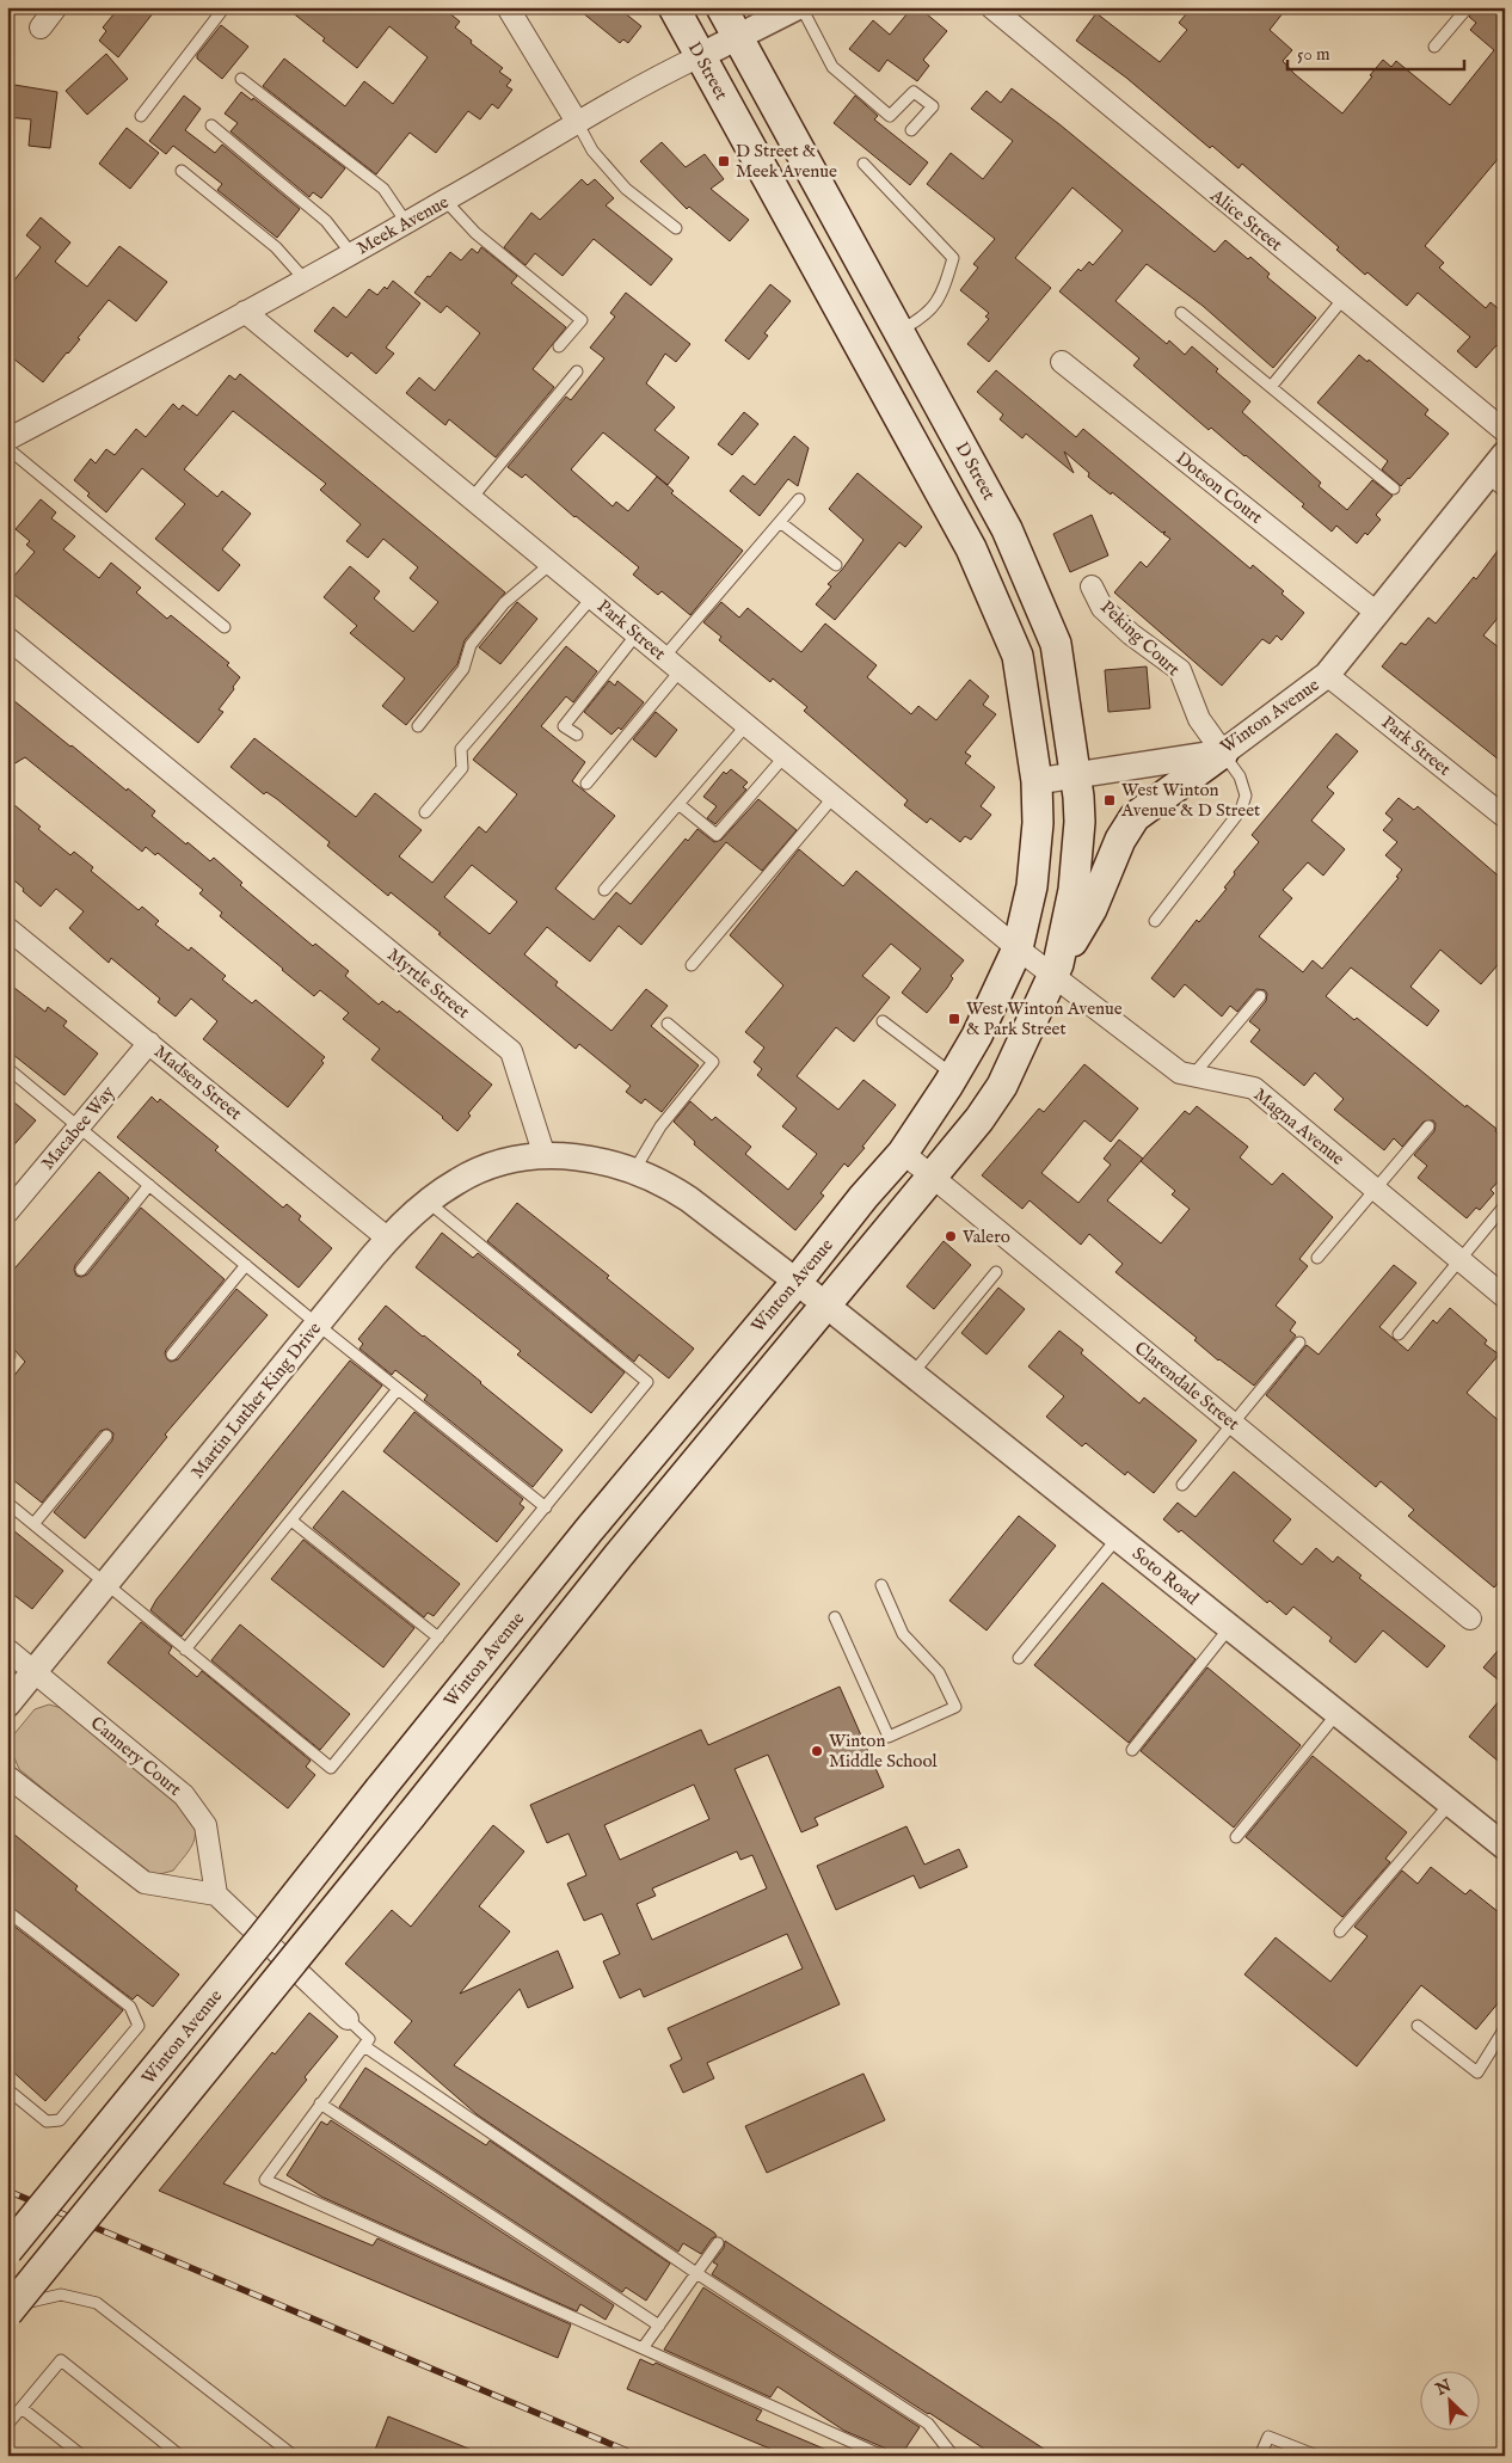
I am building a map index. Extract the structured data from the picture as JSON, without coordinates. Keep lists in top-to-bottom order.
{
  "streets": {
    "main road": ["D Street", "Winton Avenue"],
    "street": [
      "Alice Street",
      "Meek Avenue",
      "Dotson Court",
      "Park Street",
      "Peking Court",
      "Myrtle Street",
      "Madsen Street",
      "Magna Avenue",
      "Macabee Way",
      "Clarendale Street",
      "Martin Luther King Drive",
      "Soto Road",
      "Cannery Court"
    ]
  },
  "crossings": [
    ["D Street", "Meek Avenue"],
    ["D Street", "Winton Avenue"],
    ["D Street", "Magna Avenue"],
    ["Meek Avenue", "Park Street"],
    ["Dotson Court", "Winton Avenue"],
    ["Park Street", "Winton Avenue"],
    ["Park Street", "Magna Avenue"],
    ["Peking Court", "Winton Avenue"],
    ["Winton Avenue", "Magna Avenue"],
    ["Winton Avenue", "Clarendale Street"],
    ["Myrtle Street", "Martin Luther King Drive"],
    ["Madsen Street", "Macabee Way"],
    ["Madsen Street", "Martin Luther King Drive"],
    ["Martin Luther King Drive", "Cannery Court"]
  ],
  "places": {
    "transit": ["D Street & Meek Avenue", "West Winton Avenue & D Street", "West Winton Avenue & Park Street"],
    "other": ["Valero", "Winton Middle School"]
  },
  "scale_bar": "50 m",
  "north": "top left"
}
